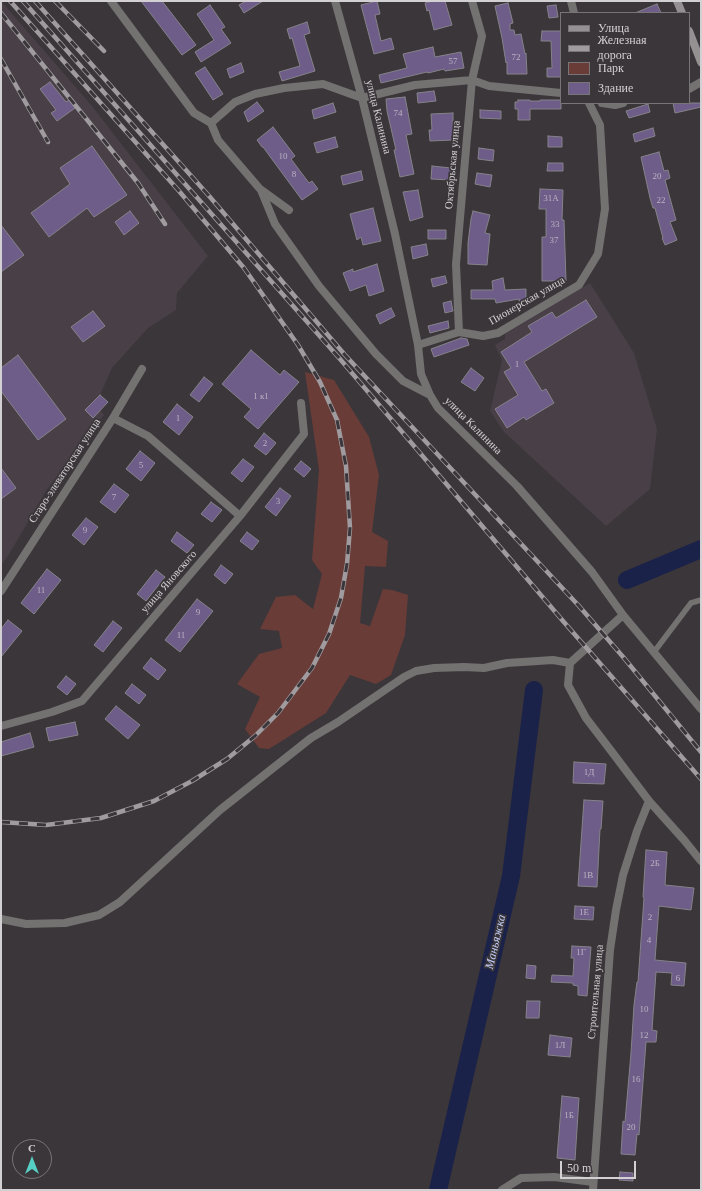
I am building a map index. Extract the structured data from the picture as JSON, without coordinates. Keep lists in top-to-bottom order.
{
  "streets": {
    "street": [
      "улица Калинина",
      "Октябрьская улица",
      "Пионерская улица",
      "Старо-элеваторская улица",
      "улица Яновского",
      "Строительная улица"
    ]
  },
  "crossings": [
    ["улица Калинина", "Пионерская улица"],
    ["Октябрьская улица", "Пионерская улица"],
    ["Старо-элеваторская улица", "улица Яновского"]
  ],
  "water": ["Маньяжка"],
  "house_numbers": [
    "72",
    "57",
    "74",
    "10",
    "8",
    "20",
    "31А",
    "22",
    "33",
    "37",
    "1",
    "1 к1",
    "1",
    "2",
    "5",
    "7",
    "3",
    "9",
    "11",
    "9",
    "11",
    "1Д",
    "2Б",
    "1В",
    "1Е",
    "2",
    "4",
    "1Г",
    "6",
    "10",
    "12",
    "1Л",
    "16",
    "1Б",
    "20"
  ],
  "legend": [
    "Улица",
    "Железная дорога",
    "Парк",
    "Здание"
  ],
  "scale_bar": "50 m",
  "north": "top"
}
